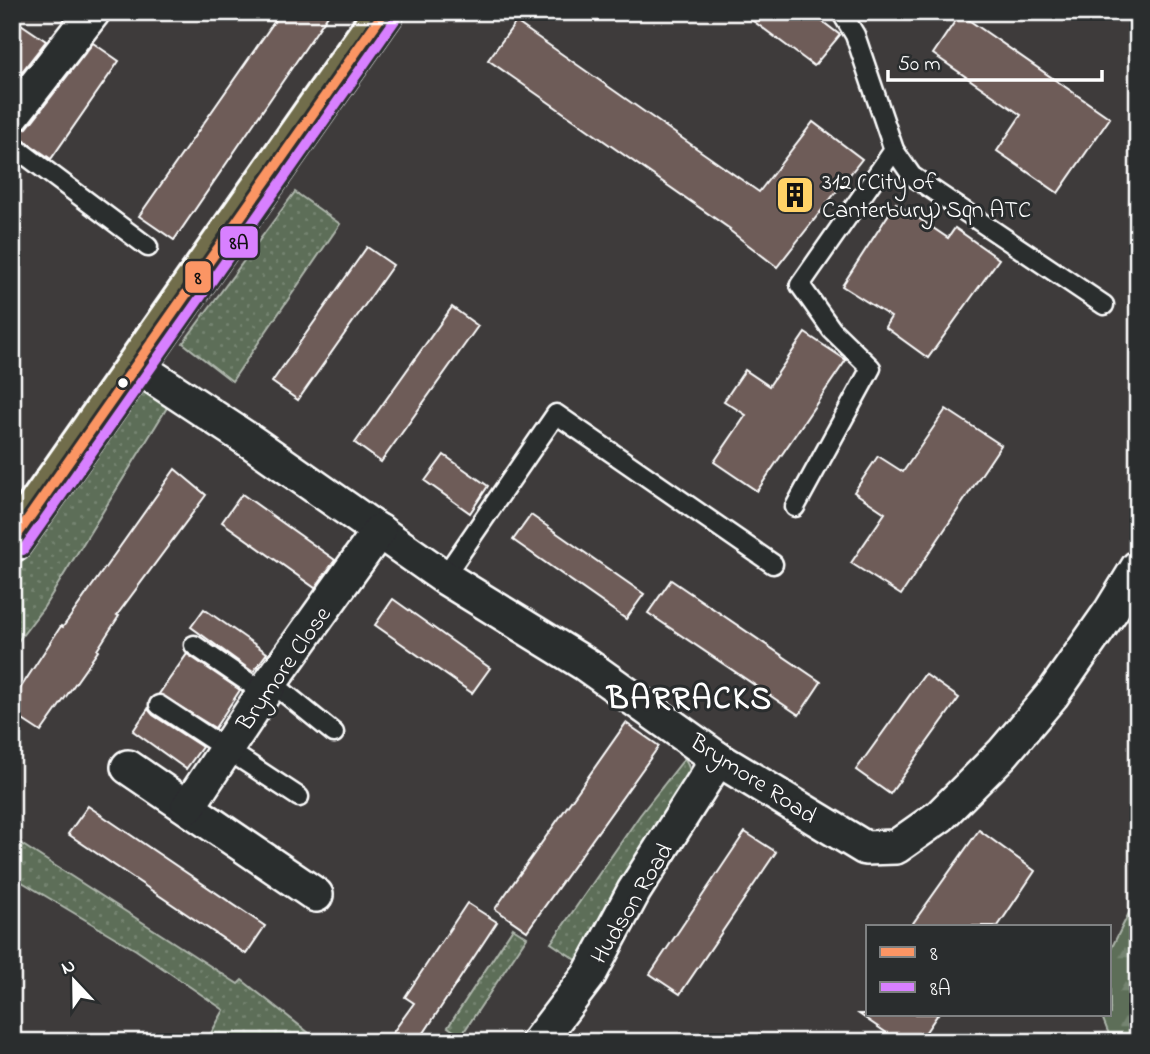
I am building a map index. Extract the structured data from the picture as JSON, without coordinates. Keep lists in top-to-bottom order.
{
  "streets": {
    "street": ["Brymore Close", "Brymore Road", "Hudson Road"]
  },
  "crossings": [
    ["Brymore Close", "Brymore Road"],
    ["Brymore Road", "Hudson Road"]
  ],
  "districts": ["BARRACKS"],
  "places": {
    "building": ["312 (City of Canterbury) Sqn ATC"]
  },
  "lines": ["transit line 8", "transit line 8A"],
  "legend": ["8", "8A"],
  "scale_bar": "50 m",
  "north": "top"
}
